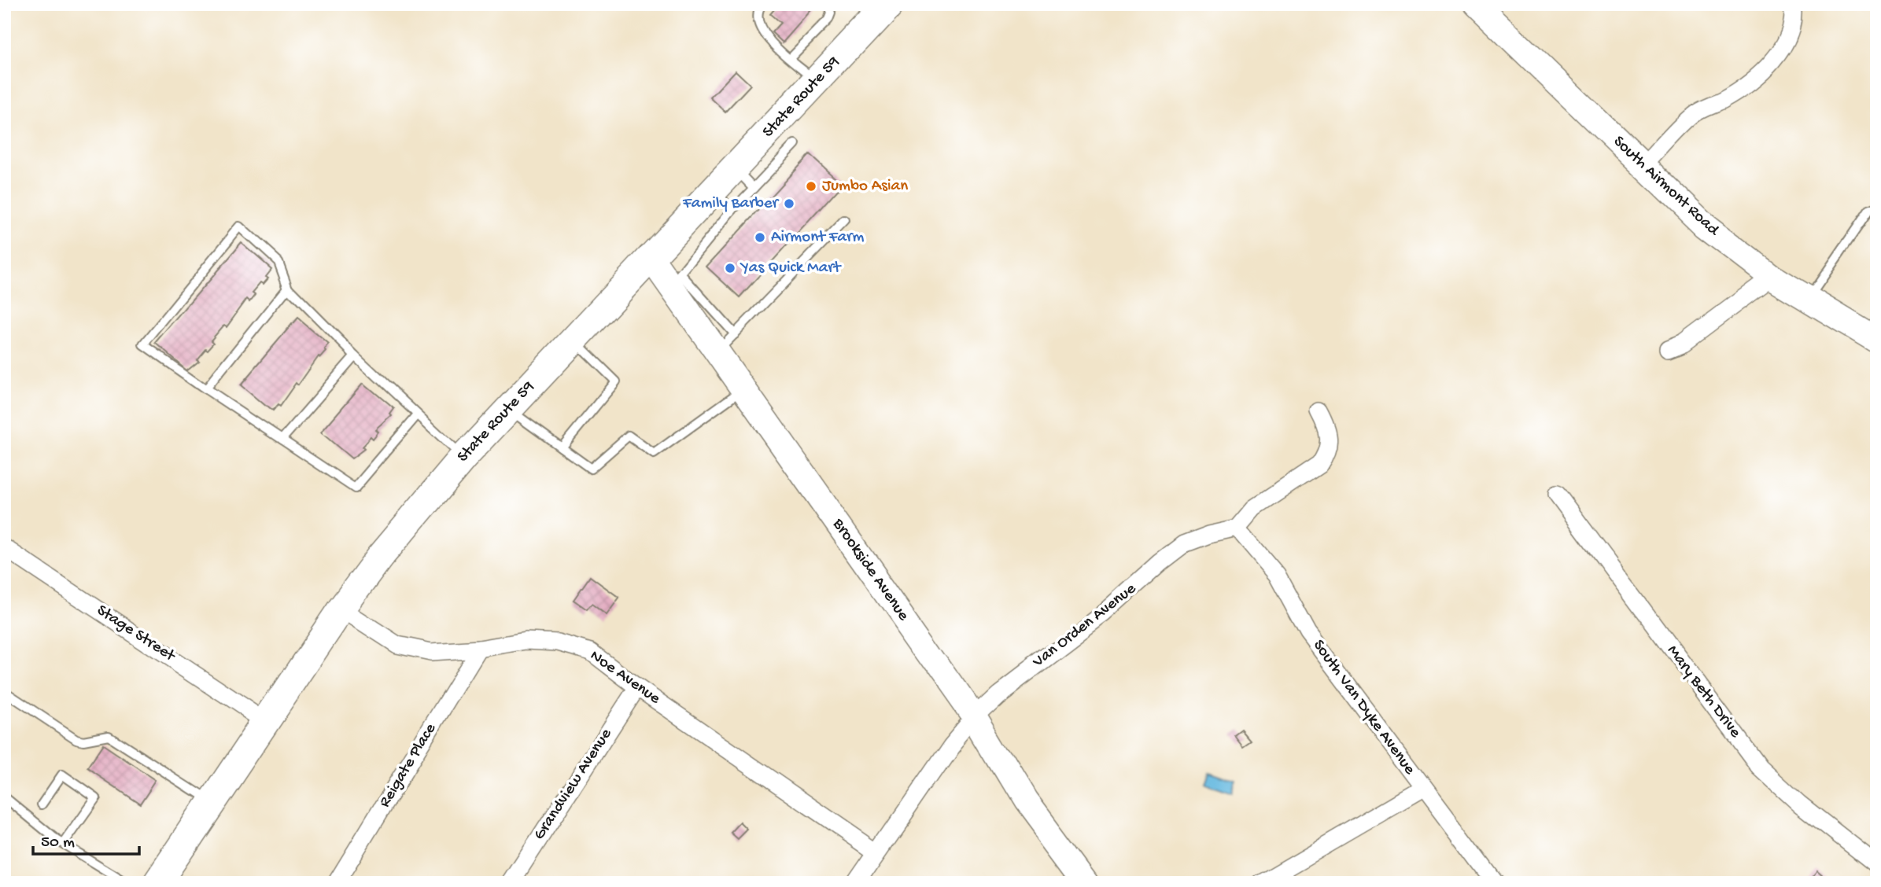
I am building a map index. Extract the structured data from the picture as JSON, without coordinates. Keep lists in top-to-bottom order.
{
  "streets": {
    "main road": ["State Route 59"],
    "street": [
      "South Airmont Road",
      "Brookside Avenue",
      "Van Orden Avenue",
      "Stage Street",
      "Noe Avenue",
      "Mary Beth Drive",
      "South Van Dyke Avenue",
      "Reigate Place",
      "Grandview Avenue"
    ]
  },
  "crossings": [
    ["State Route 59", "Brookside Avenue"],
    ["State Route 59", "Stage Street"],
    ["State Route 59", "Noe Avenue"],
    ["Brookside Avenue", "Van Orden Avenue"],
    ["Van Orden Avenue", "Noe Avenue"],
    ["Van Orden Avenue", "South Van Dyke Avenue"],
    ["Noe Avenue", "Reigate Place"],
    ["Noe Avenue", "Grandview Avenue"]
  ],
  "places": [
    "Jumbo Asian",
    "Family Barber",
    "Airmont Farm",
    "Yas Quick Mart"
  ],
  "scale_bar": "50 m"
}
